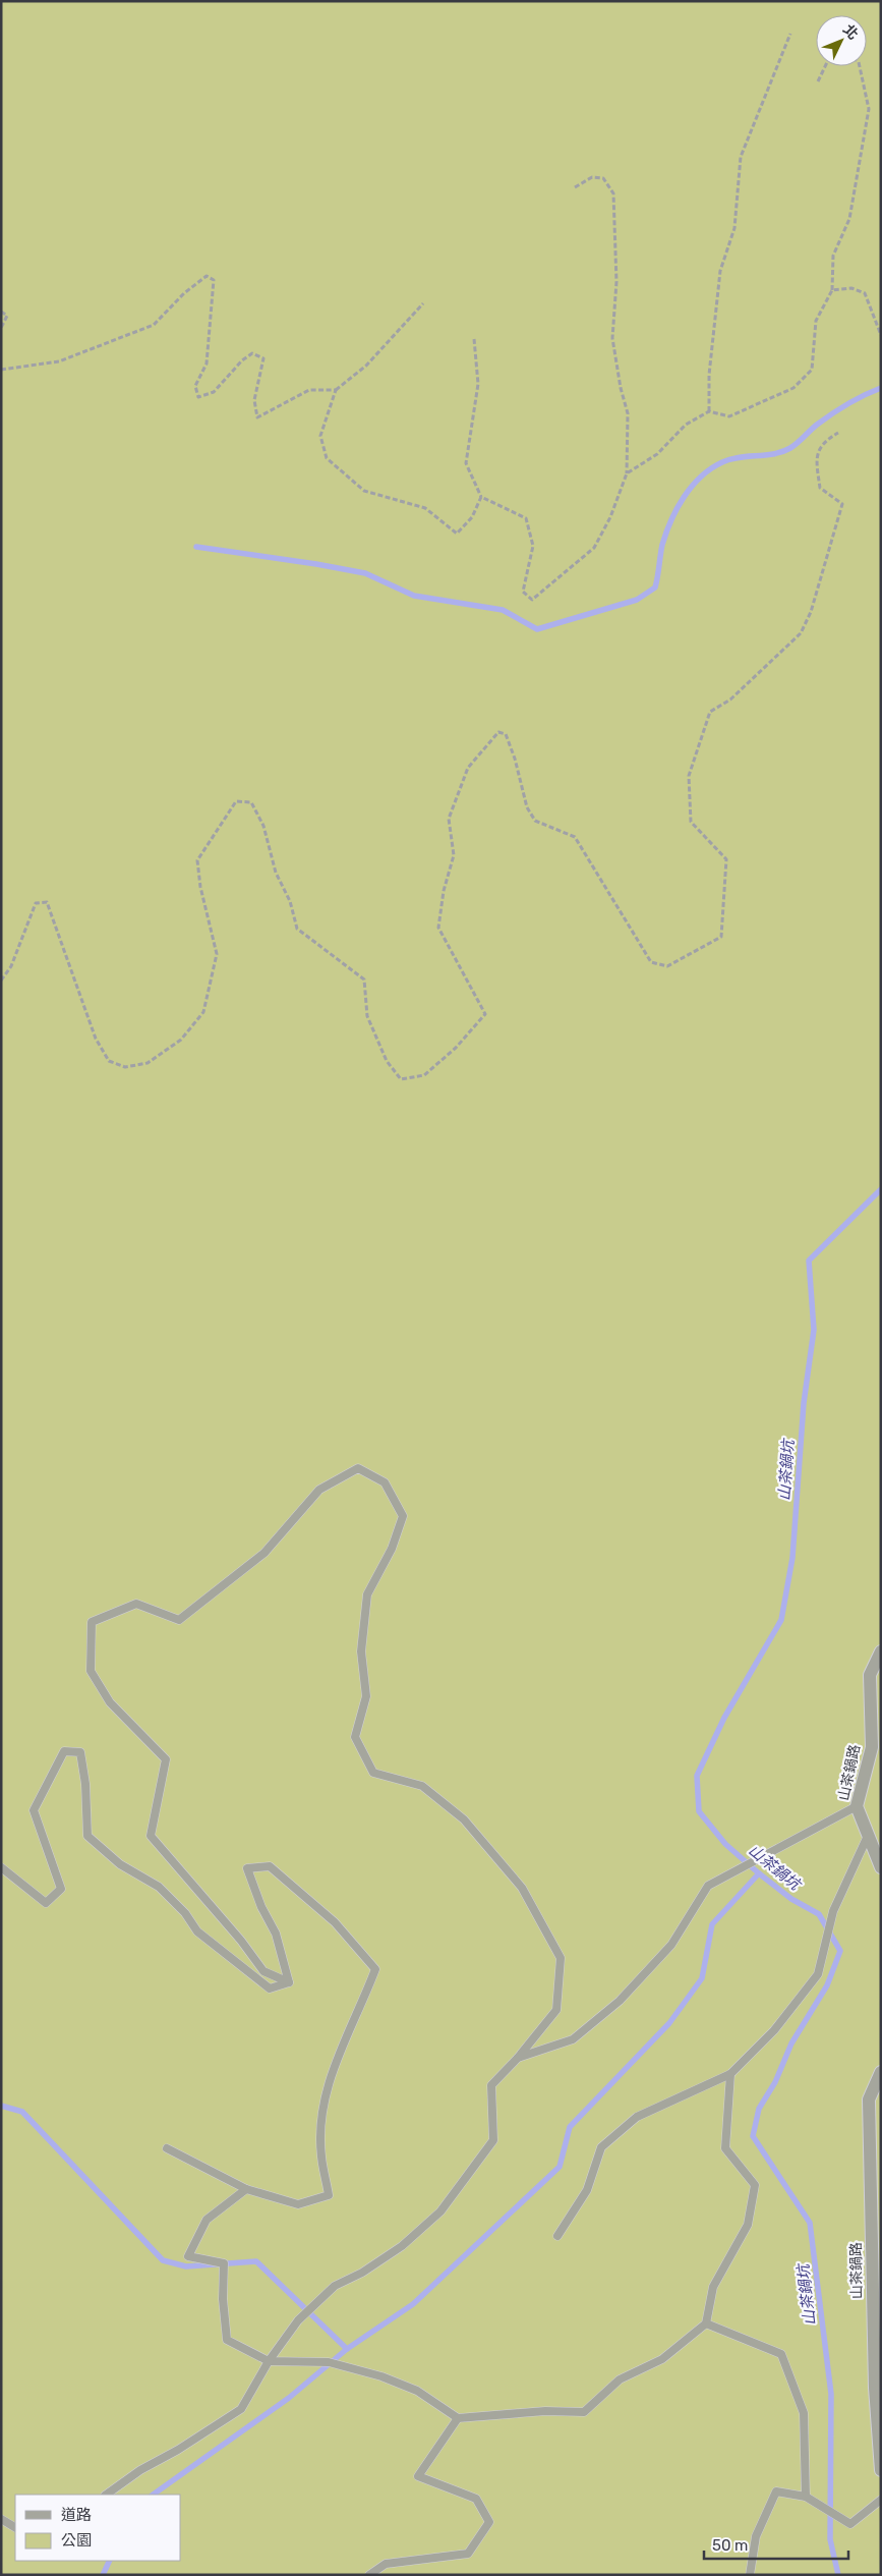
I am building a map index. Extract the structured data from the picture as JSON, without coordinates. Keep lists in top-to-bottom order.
{
  "streets": {
    "street": ["山茶鍋路"]
  },
  "water": ["山茶鍋坑"],
  "legend": ["道路", "公園"],
  "scale_bar": "50 m",
  "north": "top right"
}
